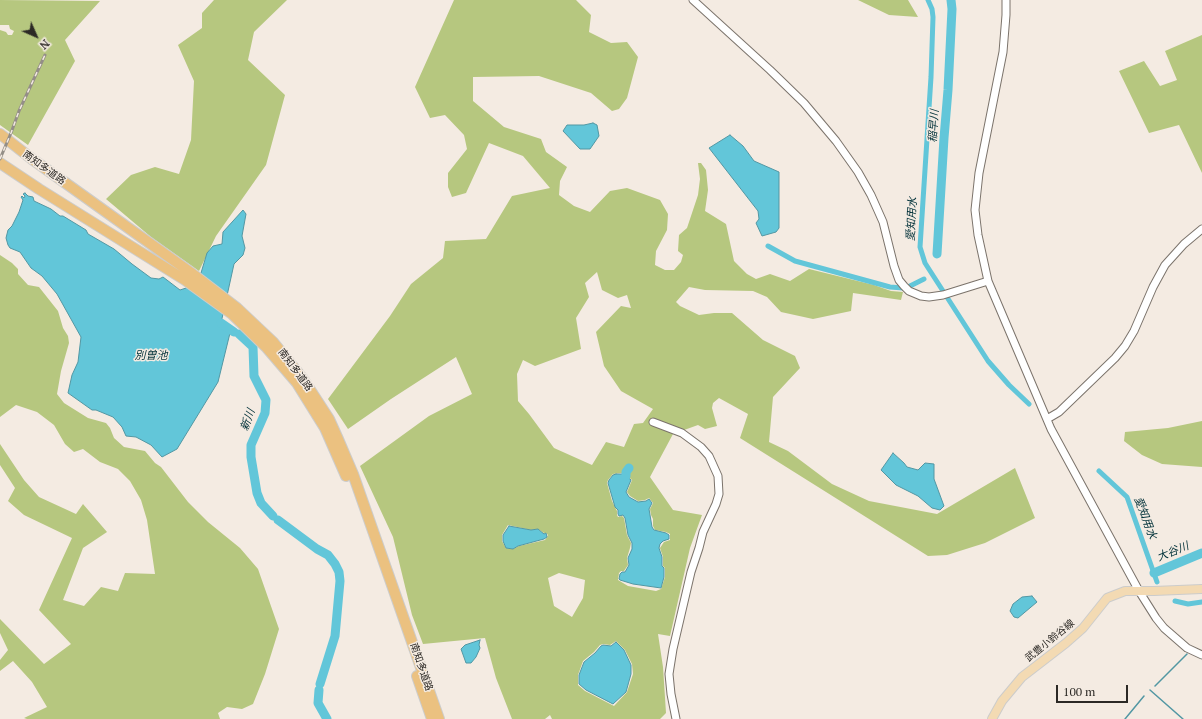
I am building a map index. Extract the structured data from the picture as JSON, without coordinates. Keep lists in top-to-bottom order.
{
  "streets": {
    "highway": ["南知多道路"],
    "main road": ["武豊小鈴谷線"]
  },
  "water": [
    "稲早川",
    "愛知用水",
    "別曽池",
    "新川",
    "大谷川"
  ],
  "scale_bar": "100 m",
  "north": "bottom right"
}
